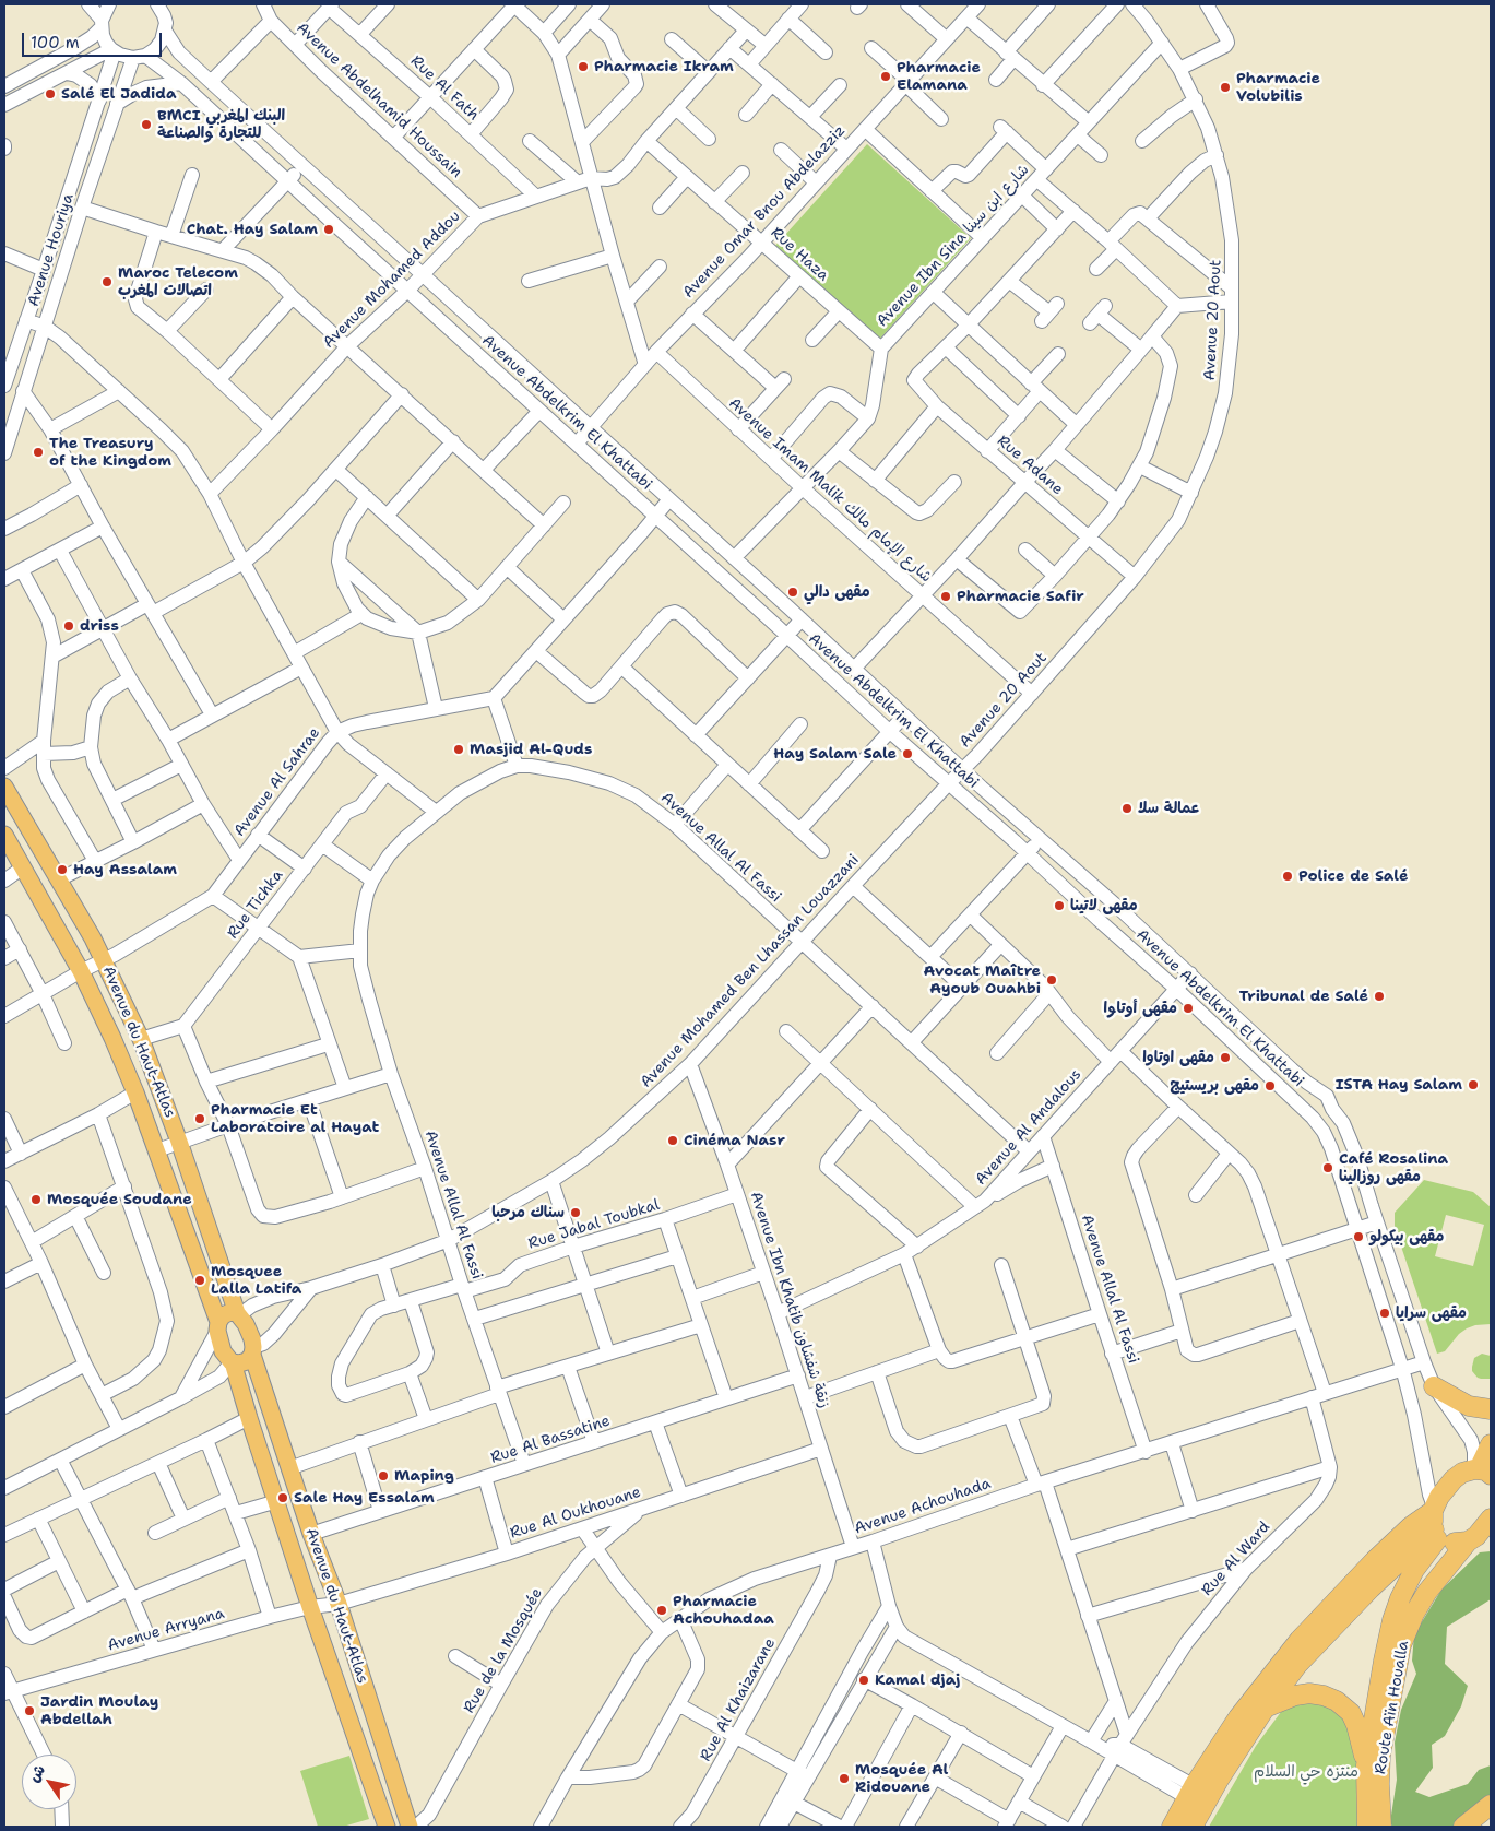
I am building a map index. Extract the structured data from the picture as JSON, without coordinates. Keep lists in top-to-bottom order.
{
  "streets": {
    "highway": ["Route Aïn Houalla"],
    "main road": ["Avenue du Haut-Atlas"],
    "street": [
      "Rue Al Fath",
      "Avenue Abdelhamid Houssain",
      "Avenue Omar Bnou Abdelazziz",
      "Avenue Ibn Sina شارع ابن سينا",
      "Avenue Houriya",
      "Rue Haza",
      "Avenue Mohamed Addou",
      "Avenue 20 Aout",
      "Avenue Abdelkrim El Khattabi",
      "Rue Adane",
      "Avenue Imam Malik شارع الإمام مالك",
      "Avenue Al Sahrae",
      "Avenue Allal Al Fassi",
      "Rue Tichka",
      "Avenue Mohamed Ben Lhassan Louazzani",
      "Avenue Al Andalous",
      "Rue Jabal Toubkal",
      "Avenue Ibn Khatib زنقة شفشاون",
      "Rue Al Bassatine",
      "Avenue Achouhada",
      "Rue Al Oukhouane",
      "Rue Al Ward",
      "Avenue Arryana",
      "Rue de la Mosquée",
      "Rue Al Khaizarane"
    ]
  },
  "crossings": [
    ["Rue Al Fath", "Avenue Mohamed Addou"],
    ["Avenue Abdelhamid Houssain", "Avenue Mohamed Addou"],
    ["Avenue Omar Bnou Abdelazziz", "Rue Haza"],
    ["Avenue Omar Bnou Abdelazziz", "Avenue Abdelkrim El Khattabi"],
    ["Avenue Omar Bnou Abdelazziz", "Avenue Imam Malik شارع الإمام مالك"],
    ["Avenue Ibn Sina شارع ابن سينا", "Rue Haza"],
    ["Avenue Ibn Sina شارع ابن سينا", "Avenue 20 Aout"],
    ["Avenue Ibn Sina شارع ابن سينا", "Avenue Abdelkrim El Khattabi"],
    ["Avenue Ibn Sina شارع ابن سينا", "Avenue Imam Malik شارع الإمام مالك"],
    ["Avenue Houriya", "Avenue Abdelkrim El Khattabi"],
    ["Rue Haza", "Avenue Mohamed Addou"],
    ["Avenue Mohamed Addou", "Avenue Abdelkrim El Khattabi"],
    ["Avenue 20 Aout", "Avenue Abdelkrim El Khattabi"],
    ["Avenue 20 Aout", "Rue Adane"],
    ["Avenue 20 Aout", "Avenue Imam Malik شارع الإمام مالك"],
    ["Avenue 20 Aout", "Avenue Mohamed Ben Lhassan Louazzani"],
    ["Avenue Abdelkrim El Khattabi", "Avenue Mohamed Ben Lhassan Louazzani"],
    ["Avenue Abdelkrim El Khattabi", "Avenue Al Andalous"],
    ["Avenue Abdelkrim El Khattabi", "Avenue Achouhada"],
    ["Avenue Al Sahrae", "Avenue du Haut-Atlas"],
    ["Avenue Allal Al Fassi", "Avenue Mohamed Ben Lhassan Louazzani"],
    ["Avenue Allal Al Fassi", "Avenue Al Andalous"],
    ["Avenue Allal Al Fassi", "Rue Jabal Toubkal"],
    ["Avenue Allal Al Fassi", "Rue Al Bassatine"],
    ["Avenue Allal Al Fassi", "Avenue Achouhada"],
    ["Avenue Mohamed Ben Lhassan Louazzani", "Avenue du Haut-Atlas"],
    ["Avenue Mohamed Ben Lhassan Louazzani", "Avenue Ibn Khatib زنقة شفشاون"],
    ["Avenue du Haut-Atlas", "Rue Al Bassatine"],
    ["Avenue du Haut-Atlas", "Rue Al Oukhouane"],
    ["Avenue du Haut-Atlas", "Avenue Arryana"],
    ["Avenue Al Andalous", "Avenue Ibn Khatib زنقة شفشاون"],
    ["Rue Jabal Toubkal", "Avenue Ibn Khatib زنقة شفشاون"],
    ["Avenue Ibn Khatib زنقة شفشاون", "Rue Al Bassatine"],
    ["Avenue Ibn Khatib زنقة شفشاون", "Avenue Achouhada"],
    ["Avenue Ibn Khatib زنقة شفشاون", "Rue Al Oukhouane"],
    ["Avenue Achouhada", "Rue Al Khaizarane"],
    ["Rue Al Oukhouane", "Avenue Arryana"],
    ["Rue Al Oukhouane", "Rue de la Mosquée"]
  ],
  "parks": ["منتزه حي السلام"],
  "places": [
    "Pharmacie Ikram",
    "Pharmacie Elamana",
    "Pharmacie Volubilis",
    "Salé El Jadida",
    "BMCI البنك المغربي للتجارة والصناعة",
    "Chat. Hay Salam",
    "Maroc Telecom اتصالات المغرب",
    "The Treasury of the Kingdom",
    "مقهى دالي",
    "Pharmacie Safir",
    "driss",
    "Masjid Al-Quds",
    "Hay Salam Sale",
    "عمالة سلا",
    "Hay Assalam",
    "Police de Salé",
    "مقهى لاتينا",
    "Avocat Maître Ayoub Ouahbi",
    "Tribunal de Salé",
    "مقهى أوتاوا",
    "مقهى اوتاوا",
    "ISTA Hay Salam",
    "مقهى بريستيج",
    "Pharmacie Et Laboratoire al Hayat",
    "Cinéma Nasr",
    "Café Rosalina مقهى روزالينا",
    "Mosquée Soudane",
    "سناك مرحبا",
    "مقهى بيكولو",
    "Mosquee Lalla Latifa",
    "مقهى سرايا",
    "Maping",
    "Sale Hay Essalam",
    "Pharmacie Achouhadaa",
    "Kamal djaj",
    "Jardin Moulay Abdellah",
    "Mosquée Al Ridouane"
  ],
  "scale_bar": "100 m",
  "north": "top left"
}
